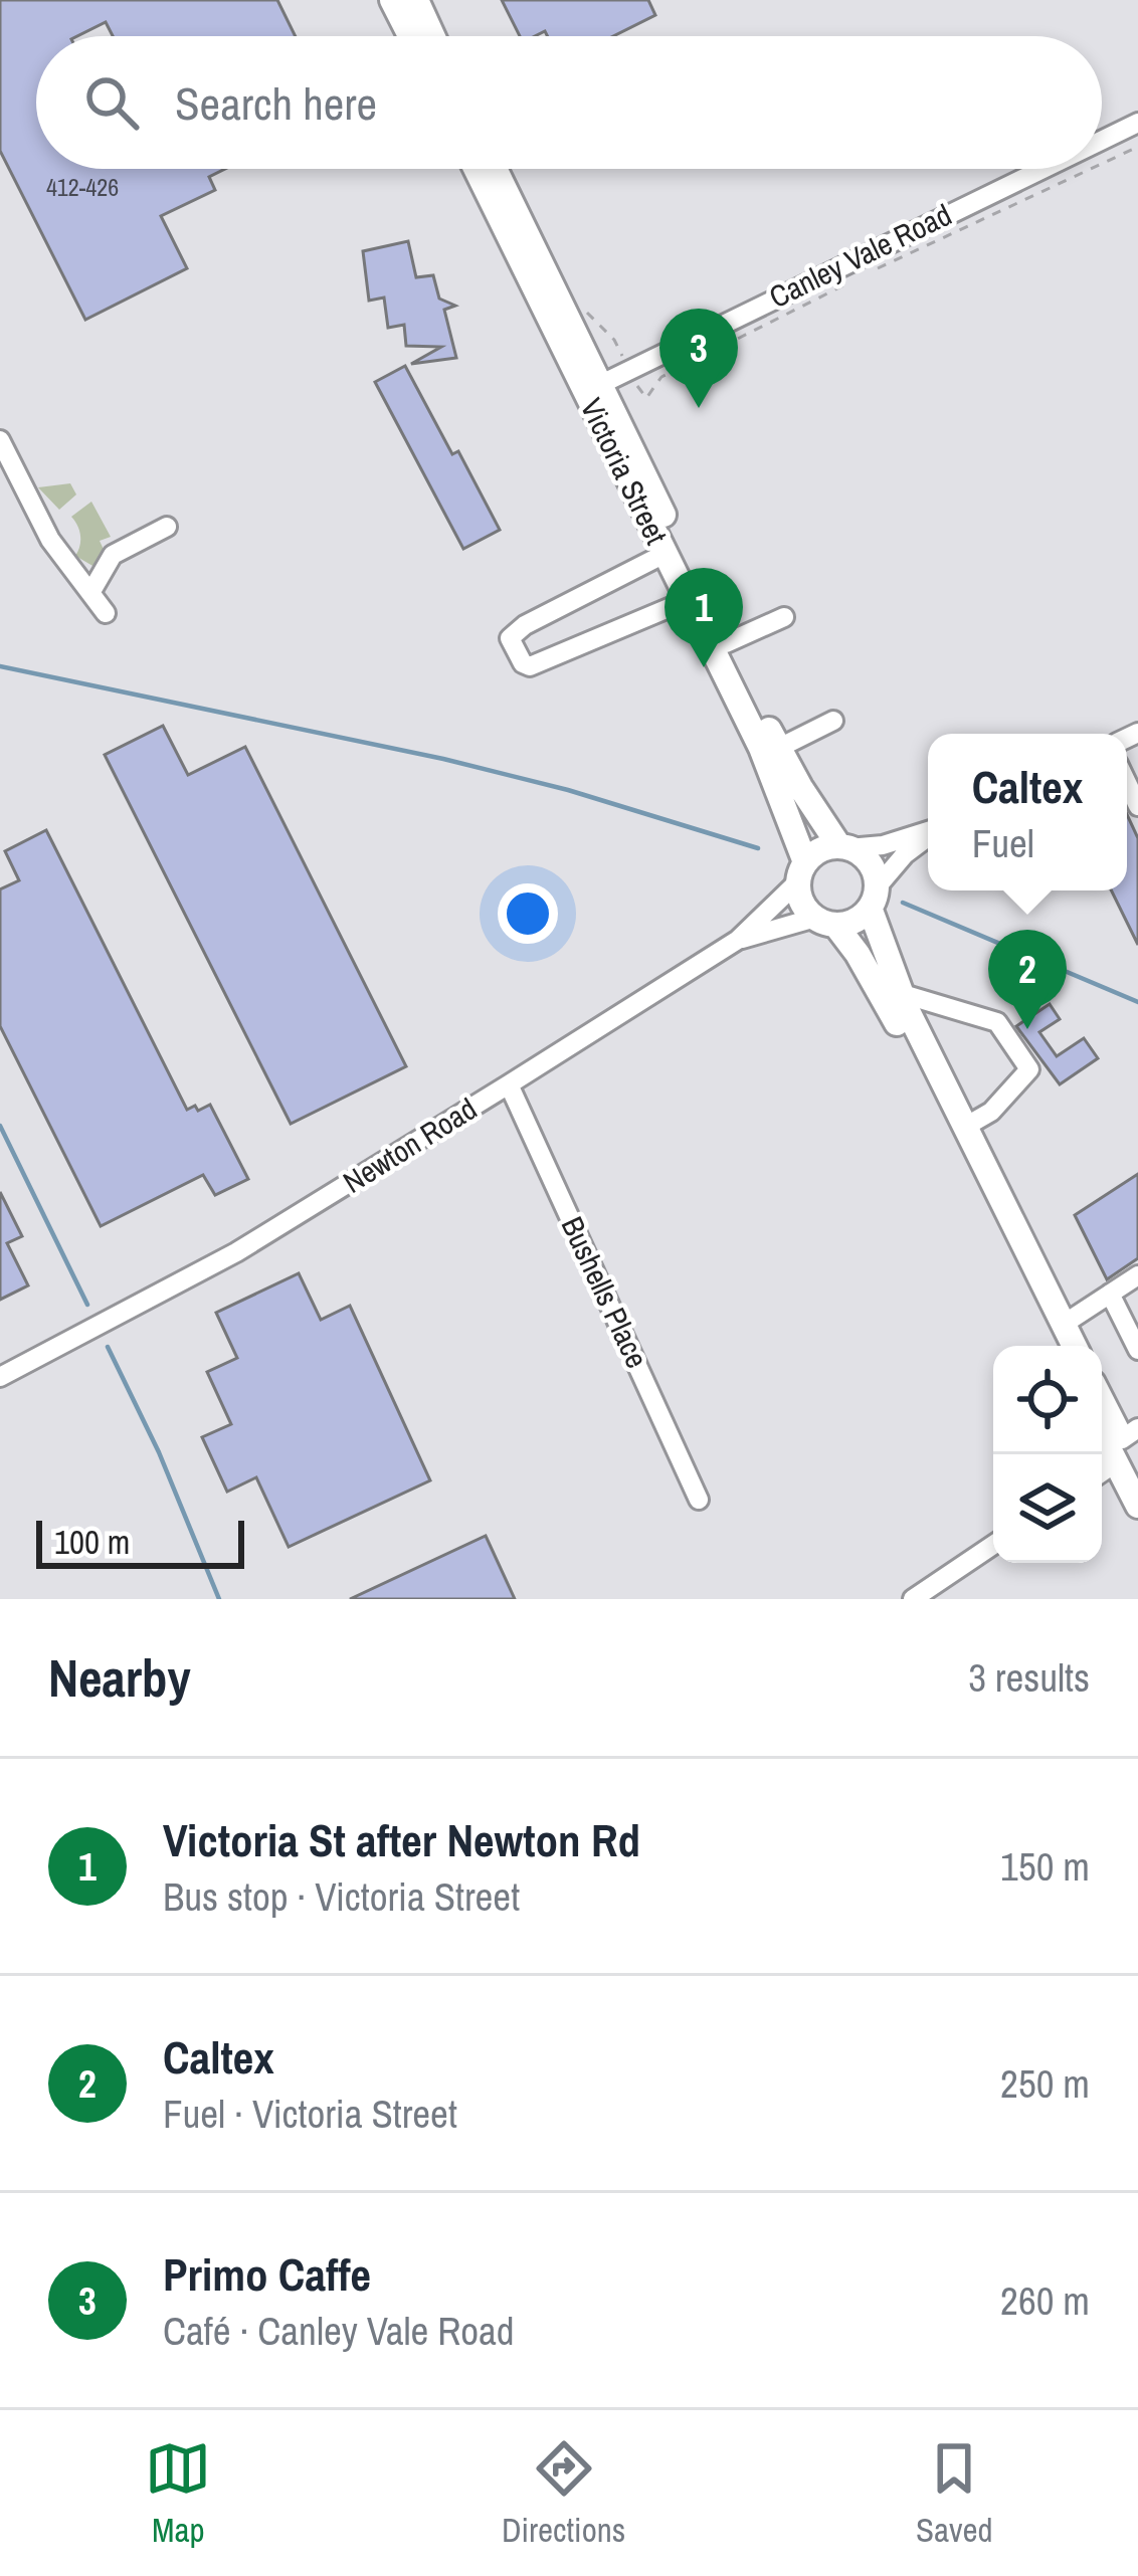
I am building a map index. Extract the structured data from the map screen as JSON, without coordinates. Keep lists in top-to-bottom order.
{
  "streets": {
    "main road": ["Victoria Street"],
    "street": ["Canley Vale Road", "Newton Road", "Bushells Place"]
  },
  "crossings": [
    ["Canley Vale Road", "Victoria Street"],
    ["Victoria Street", "Newton Road"],
    ["Newton Road", "Bushells Place"]
  ],
  "house_numbers": ["412-426"],
  "scale_bar": "100 m",
  "page": {
    "search": "Search here",
    "pins": ["3", "1", "2"],
    "popup": ["Caltex", "Fuel"],
    "scale": "100 m",
    "heading": ["Nearby", "3 results"],
    "list": [
      {
        "mark": "1",
        "name": "Victoria St after Newton Rd",
        "note": "Bus stop · Victoria Street",
        "value": "150 m"
      },
      {
        "mark": "2",
        "name": "Caltex",
        "note": "Fuel · Victoria Street",
        "value": "250 m"
      },
      {
        "mark": "3",
        "name": "Primo Caffe",
        "note": "Café · Canley Vale Road",
        "value": "260 m"
      }
    ],
    "nav": ["Map", "Directions", "Saved"]
  }
}
